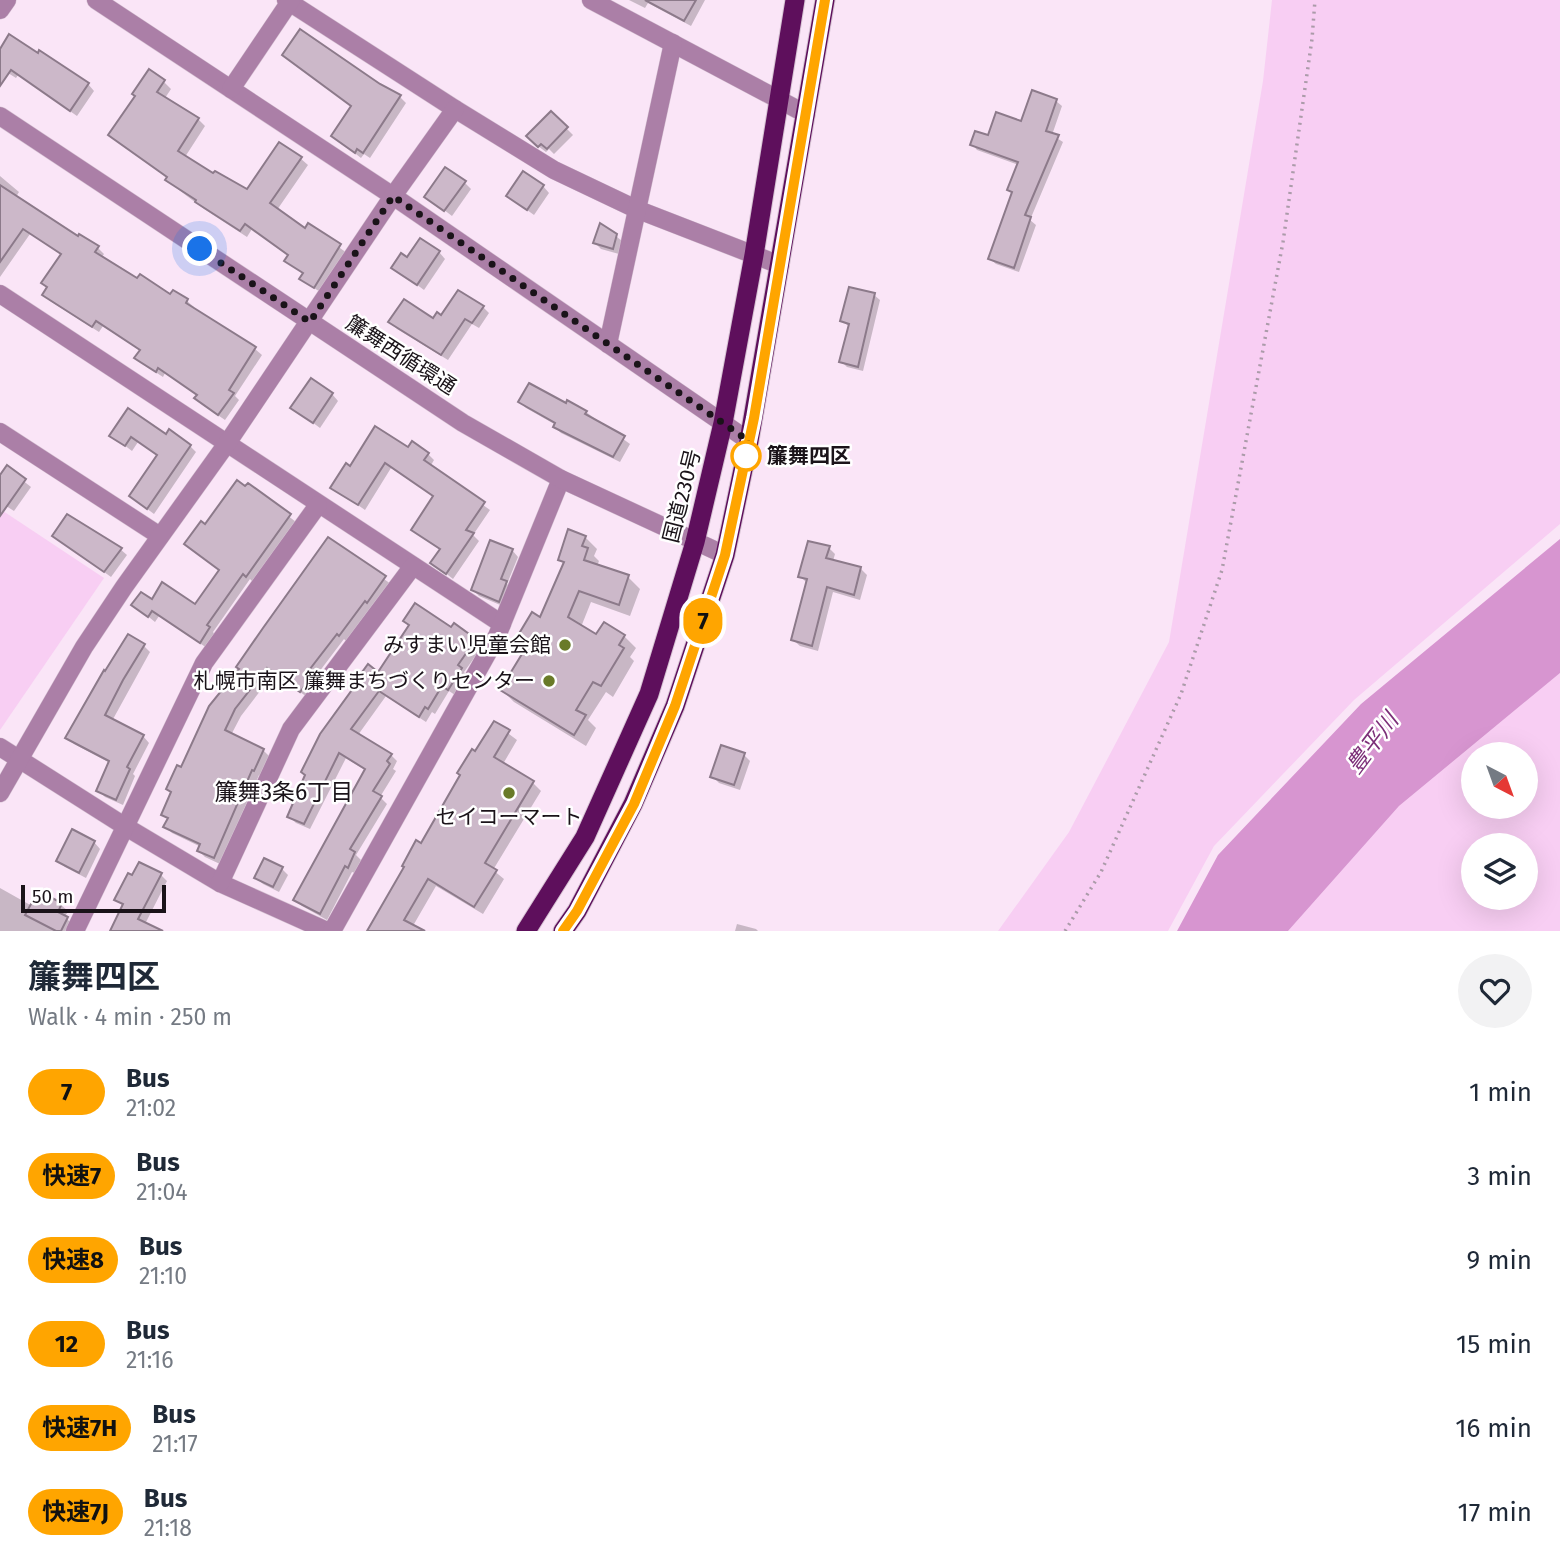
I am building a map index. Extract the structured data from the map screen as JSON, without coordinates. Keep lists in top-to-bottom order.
{
  "streets": {
    "highway": ["国道230号"],
    "street": ["簾舞西循環通"]
  },
  "crossings": [
    ["簾舞西循環通", "国道230号"]
  ],
  "districts": ["簾舞3条6丁目"],
  "water": ["豊平川"],
  "places": [
    "簾舞四区",
    "みすまい児童会館",
    "札幌市南区 簾舞まちづくりセンター",
    "セイコーマート"
  ],
  "lines": ["bus line 7"],
  "scale_bar": "50 m",
  "north": "bottom right",
  "page": {
    "on_map": "7",
    "scale": "50 m",
    "heading": ["簾舞四区", "Walk · 4 min · 250 m"],
    "list": [
      {
        "mark": "7",
        "name": "Bus",
        "note": "21:02",
        "value": "1 min"
      },
      {
        "mark": "快速7",
        "name": "Bus",
        "note": "21:04",
        "value": "3 min"
      },
      {
        "mark": "快速8",
        "name": "Bus",
        "note": "21:10",
        "value": "9 min"
      },
      {
        "mark": "12",
        "name": "Bus",
        "note": "21:16",
        "value": "15 min"
      },
      {
        "mark": "快速7H",
        "name": "Bus",
        "note": "21:17",
        "value": "16 min"
      },
      {
        "mark": "快速7J",
        "name": "Bus",
        "note": "21:18",
        "value": "17 min"
      }
    ]
  }
}
